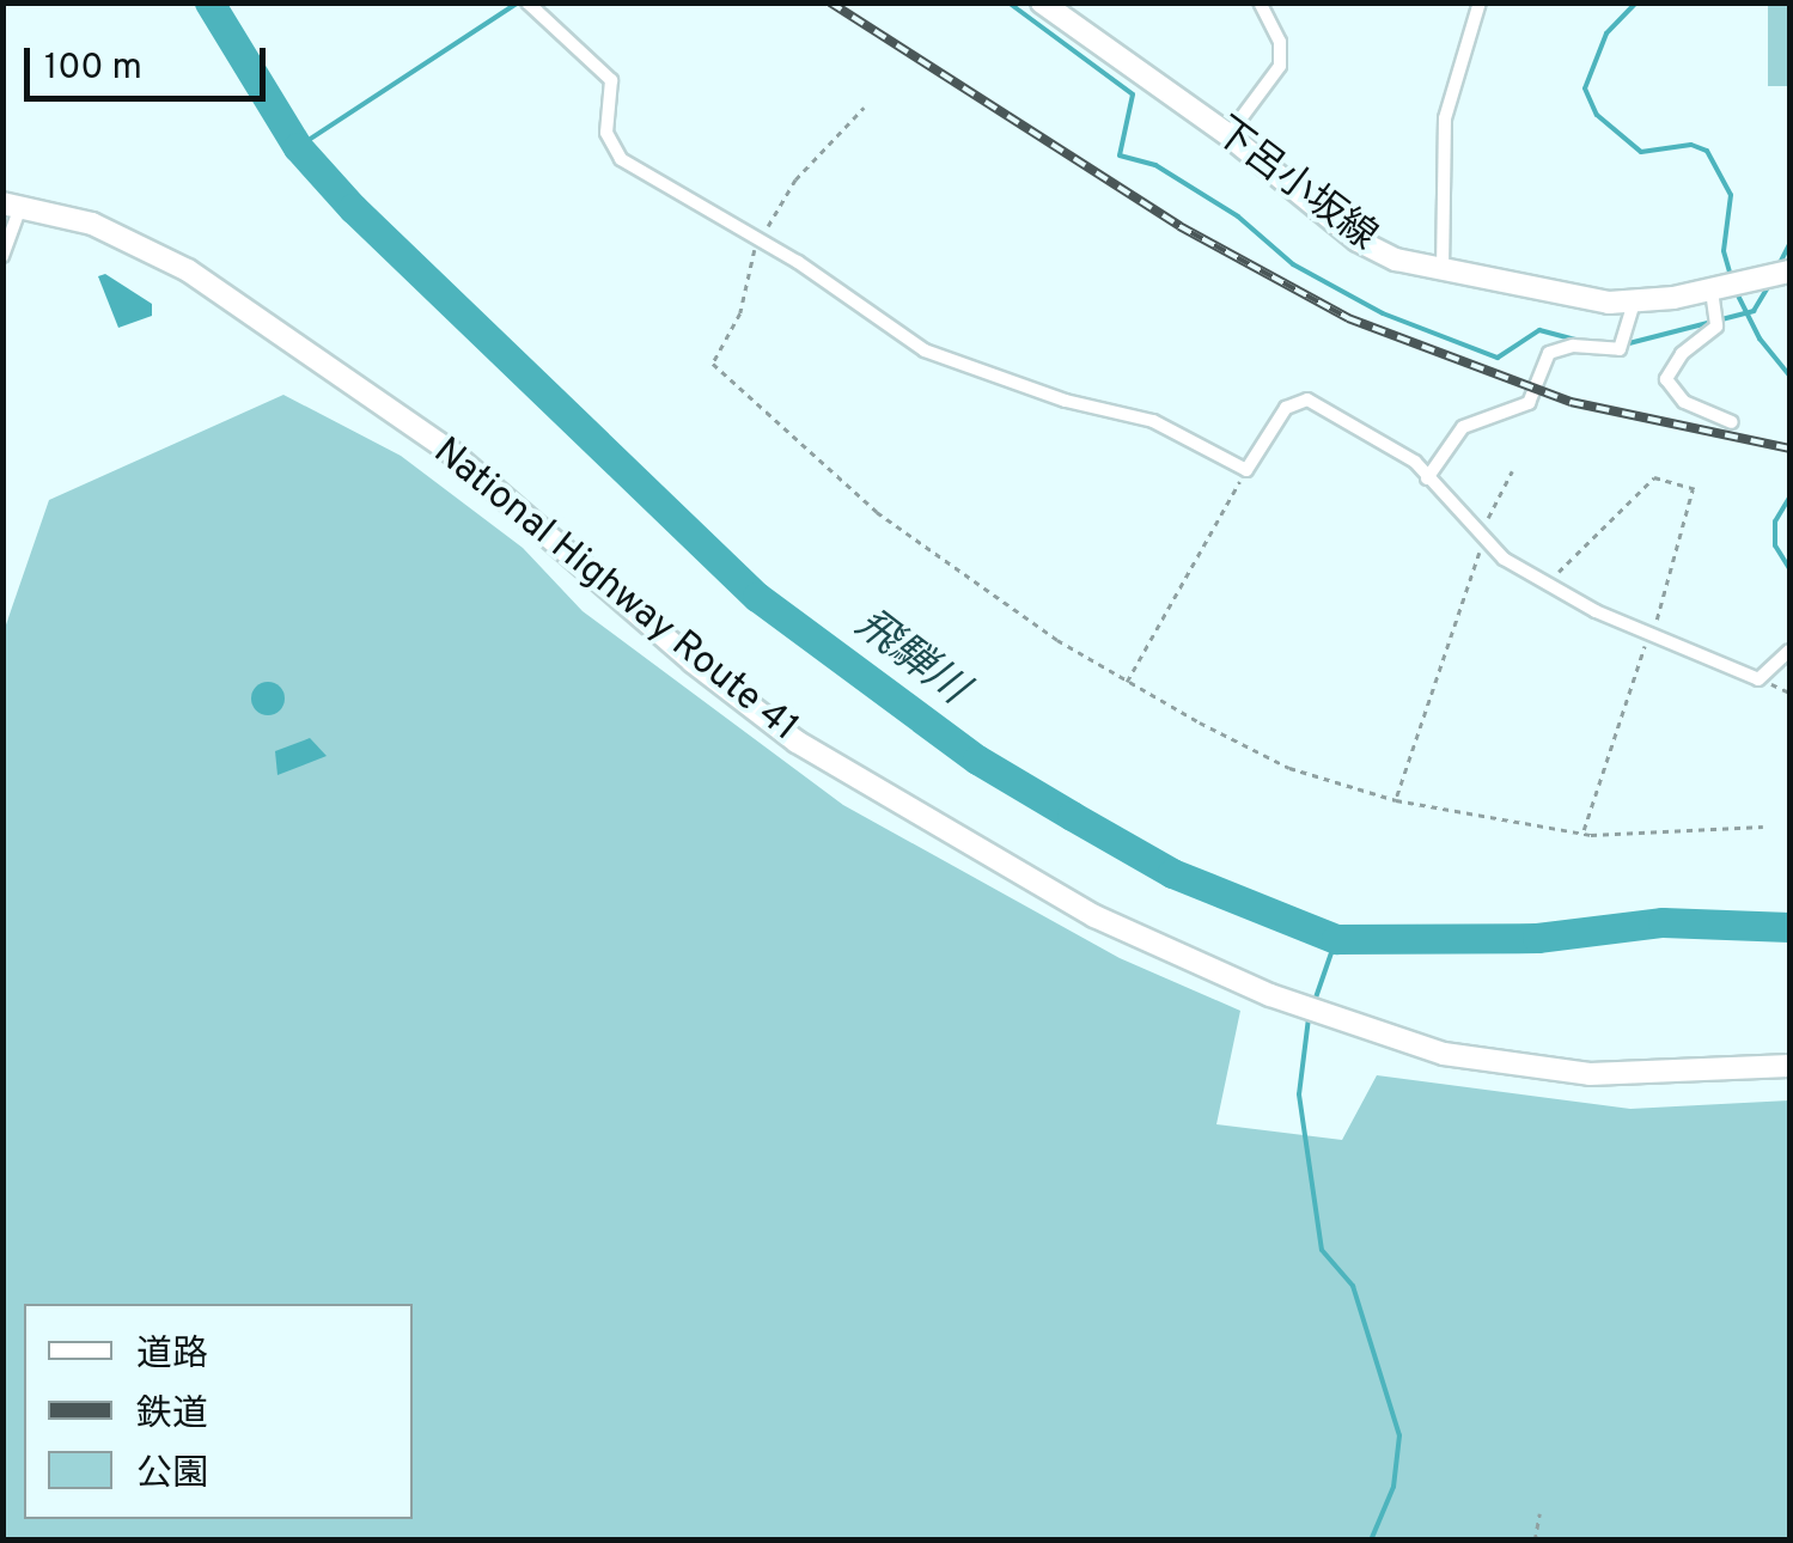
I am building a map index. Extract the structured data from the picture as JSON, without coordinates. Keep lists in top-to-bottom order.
{
  "streets": {
    "main road": ["下呂小坂線", "National Highway Route 41"]
  },
  "water": ["飛騨川"],
  "legend": ["道路", "鉄道", "公園"],
  "scale_bar": "100 m"
}
